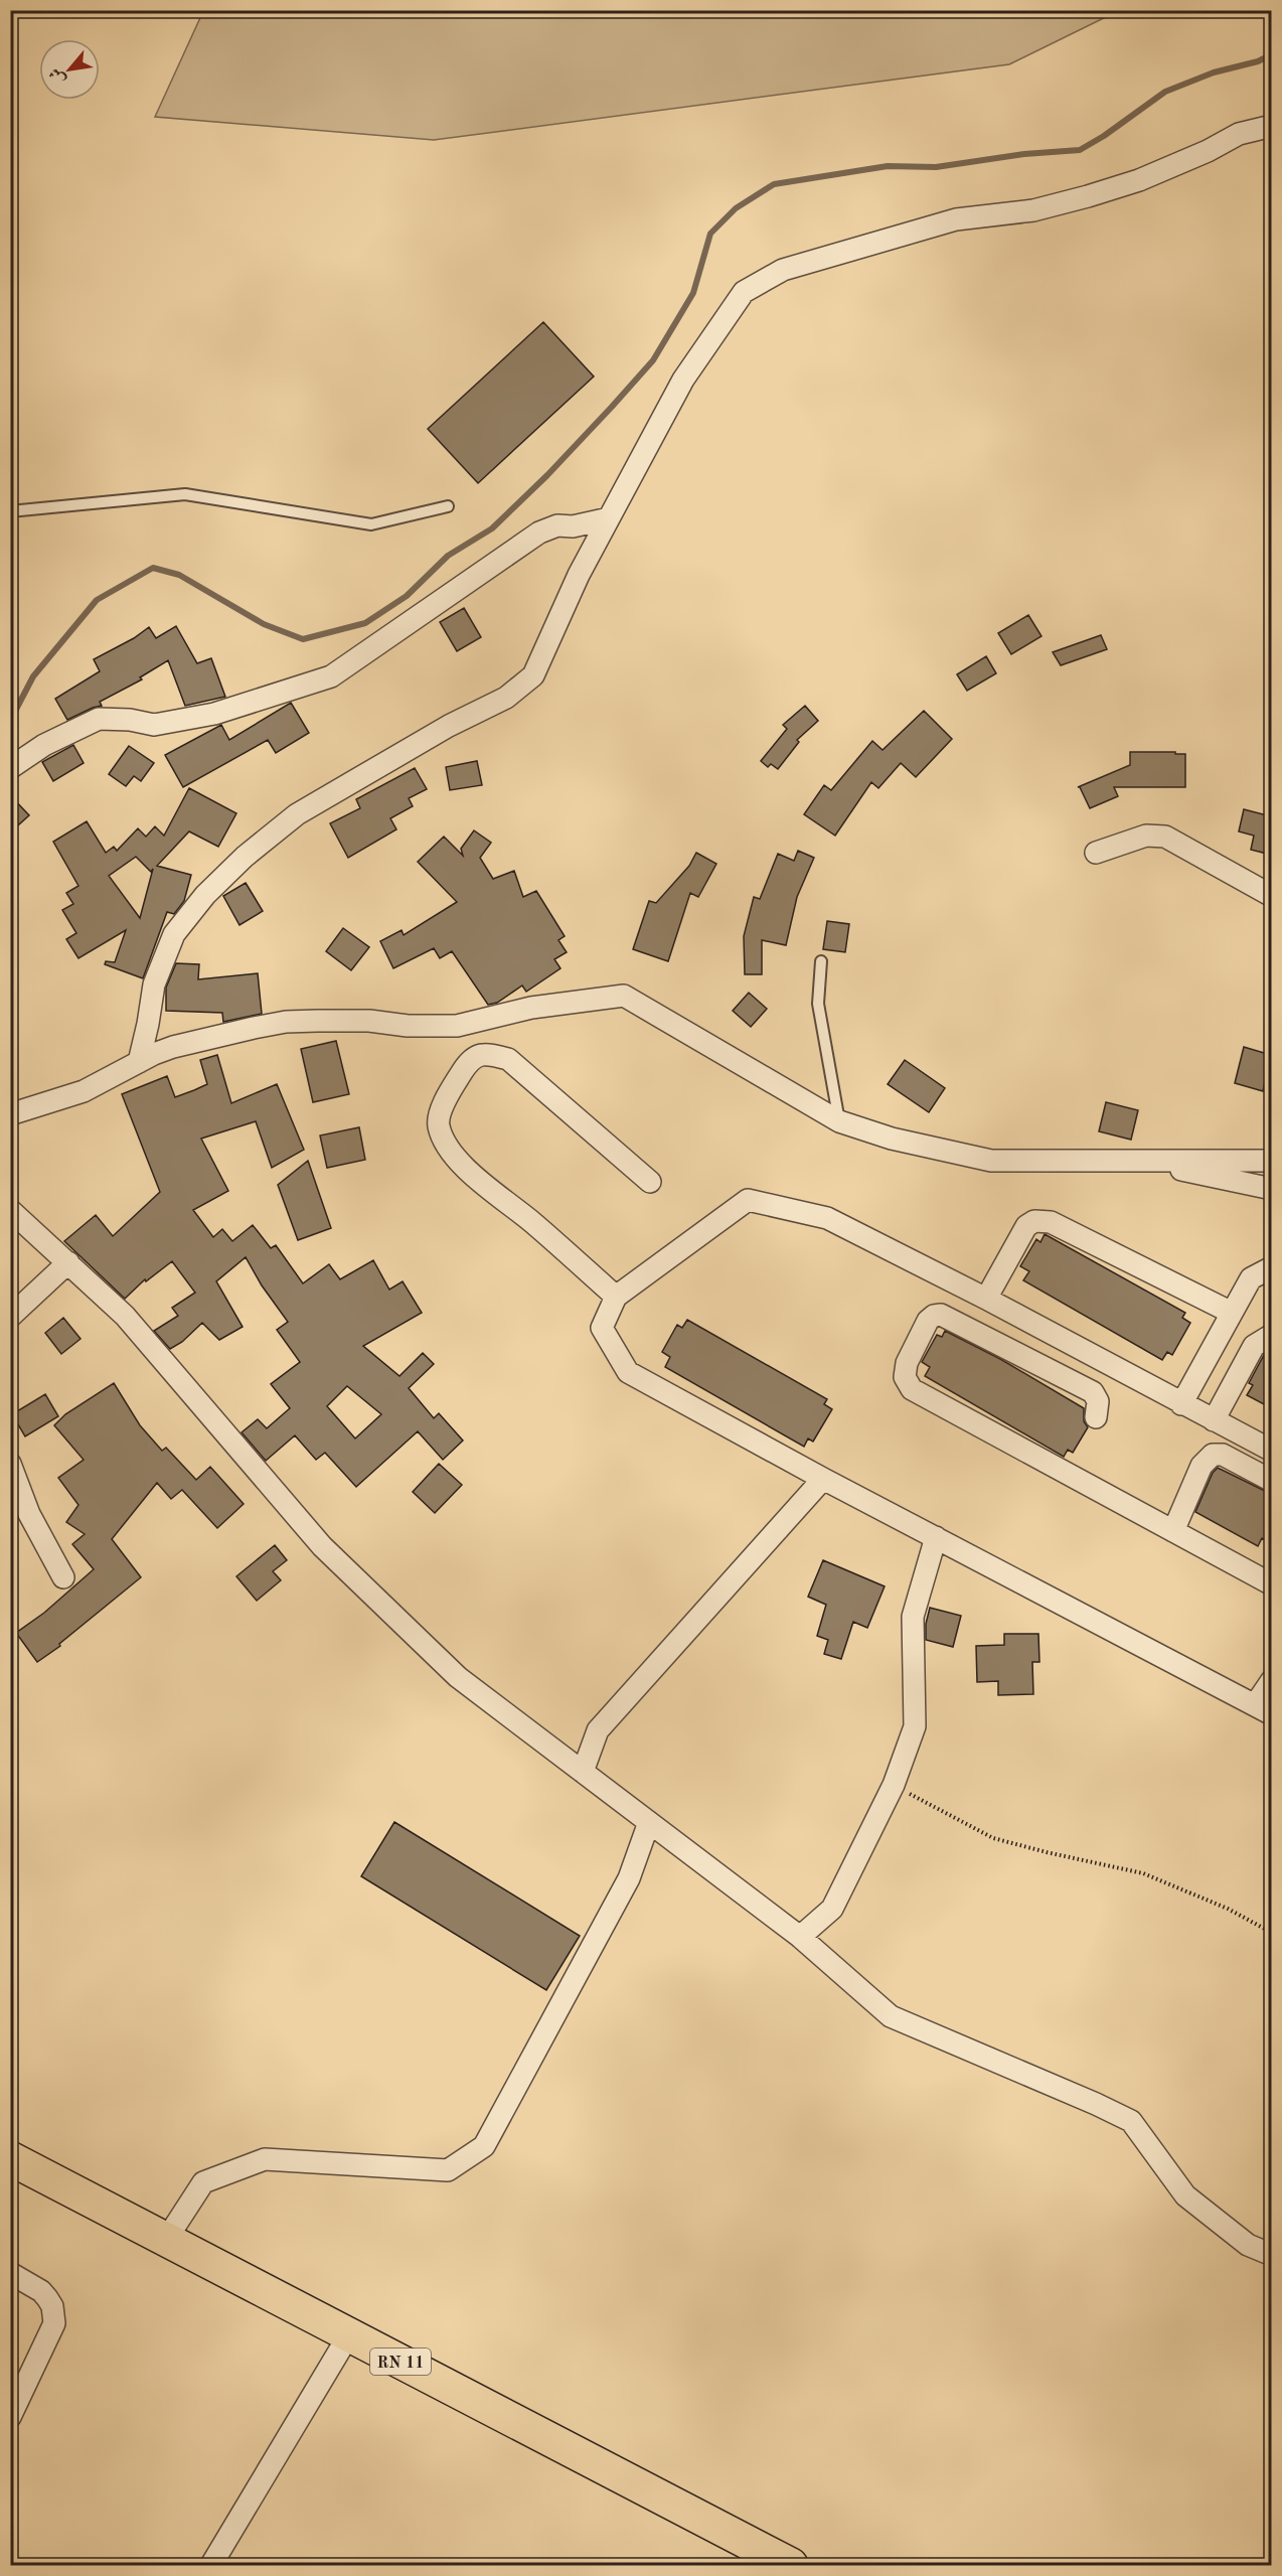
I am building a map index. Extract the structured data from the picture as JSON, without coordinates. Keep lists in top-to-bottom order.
{
  "streets": {
    "main road": ["RN 11"]
  },
  "north": "bottom left"
}
